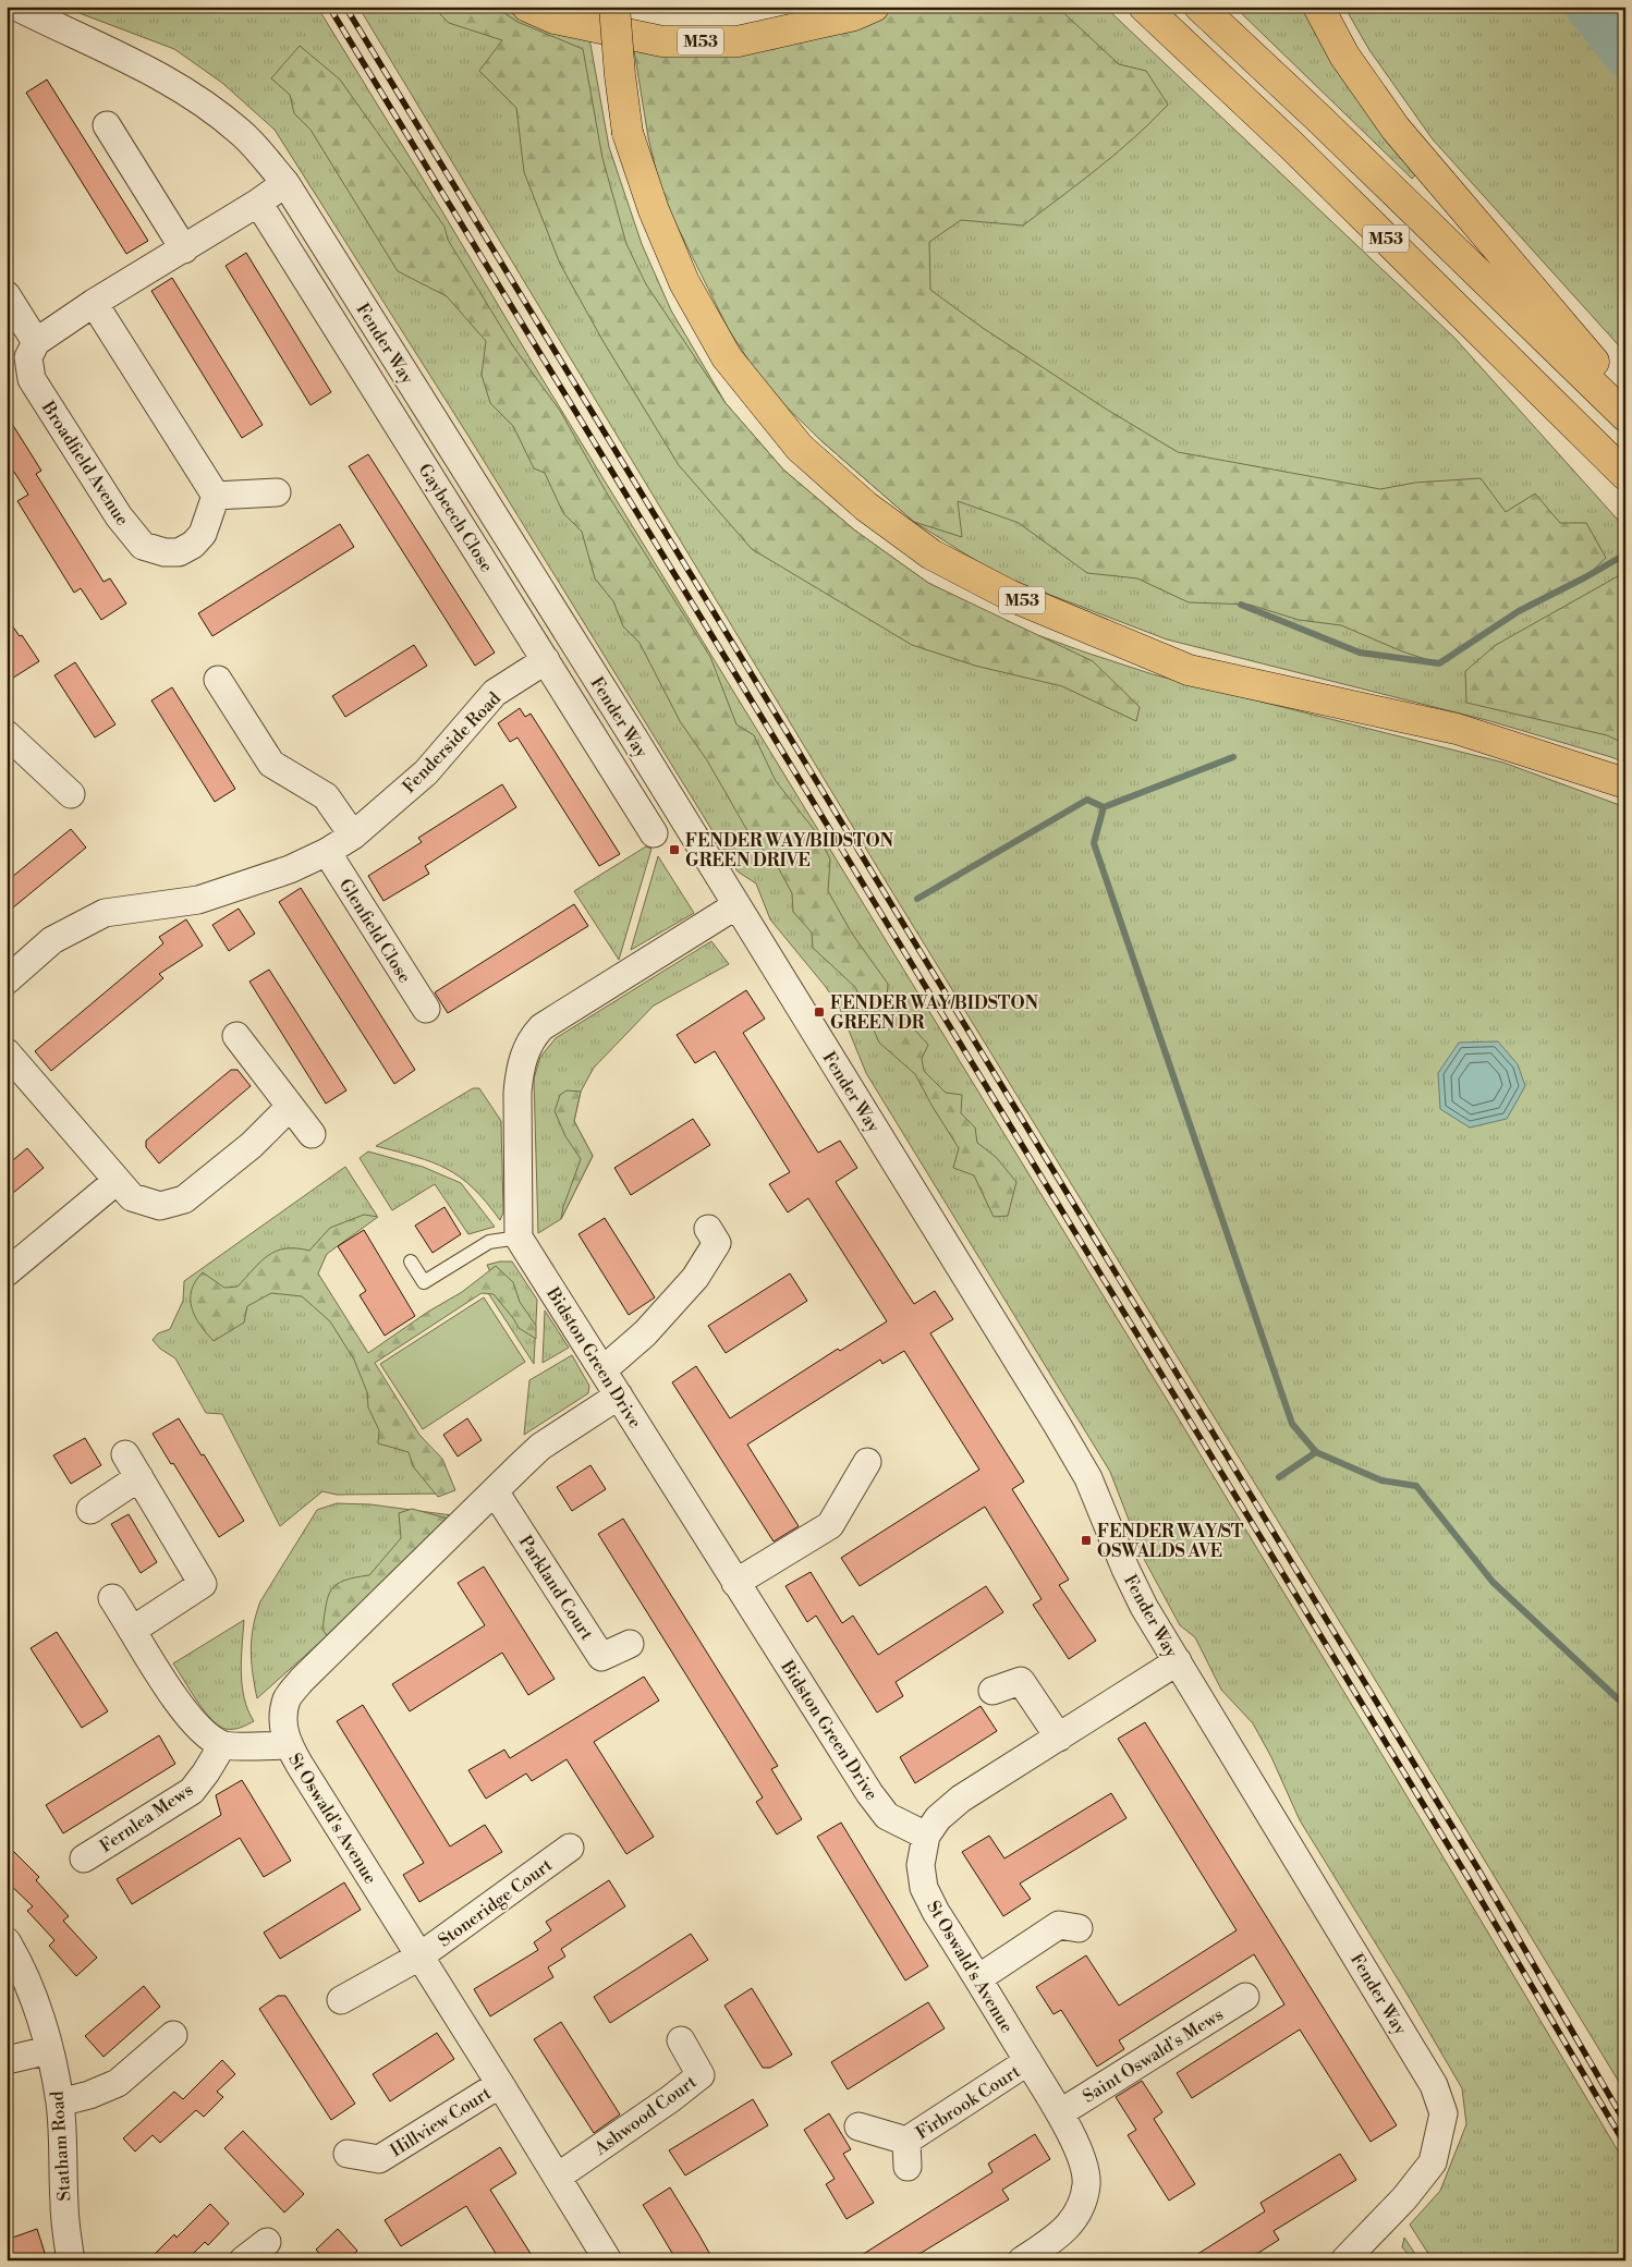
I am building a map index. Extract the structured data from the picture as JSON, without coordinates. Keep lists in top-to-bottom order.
{
  "streets": {
    "highway": ["M53"],
    "street": [
      "Fender Way",
      "Broadfield Avenue",
      "Gaybeech Close",
      "Fenderside Road",
      "Glenfield Close",
      "Bidston Green Drive",
      "Parkland Court",
      "Fernlea Mews",
      "St Oswald's Avenue",
      "Stoneridge Court",
      "Saint Oswald's Mews",
      "Firbrook Court",
      "Ashwood Court",
      "Hillview Court",
      "Statham Road"
    ]
  },
  "crossings": [
    ["Fender Way", "St Oswald's Avenue"],
    ["Gaybeech Close", "Fenderside Road"],
    ["Fenderside Road", "Glenfield Close"],
    ["Bidston Green Drive", "St Oswald's Avenue"],
    ["Parkland Court", "St Oswald's Avenue"],
    ["St Oswald's Avenue", "Stoneridge Court"],
    ["St Oswald's Avenue", "Saint Oswald's Mews"],
    ["St Oswald's Avenue", "Firbrook Court"],
    ["St Oswald's Avenue", "Ashwood Court"],
    ["St Oswald's Avenue", "Hillview Court"]
  ],
  "places": {
    "transit": ["FENDER WAY/BIDSTON GREEN DRIVE", "FENDER WAY/BIDSTON GREEN DR", "FENDER WAY/ST OSWALDS AVE"]
  }
}
